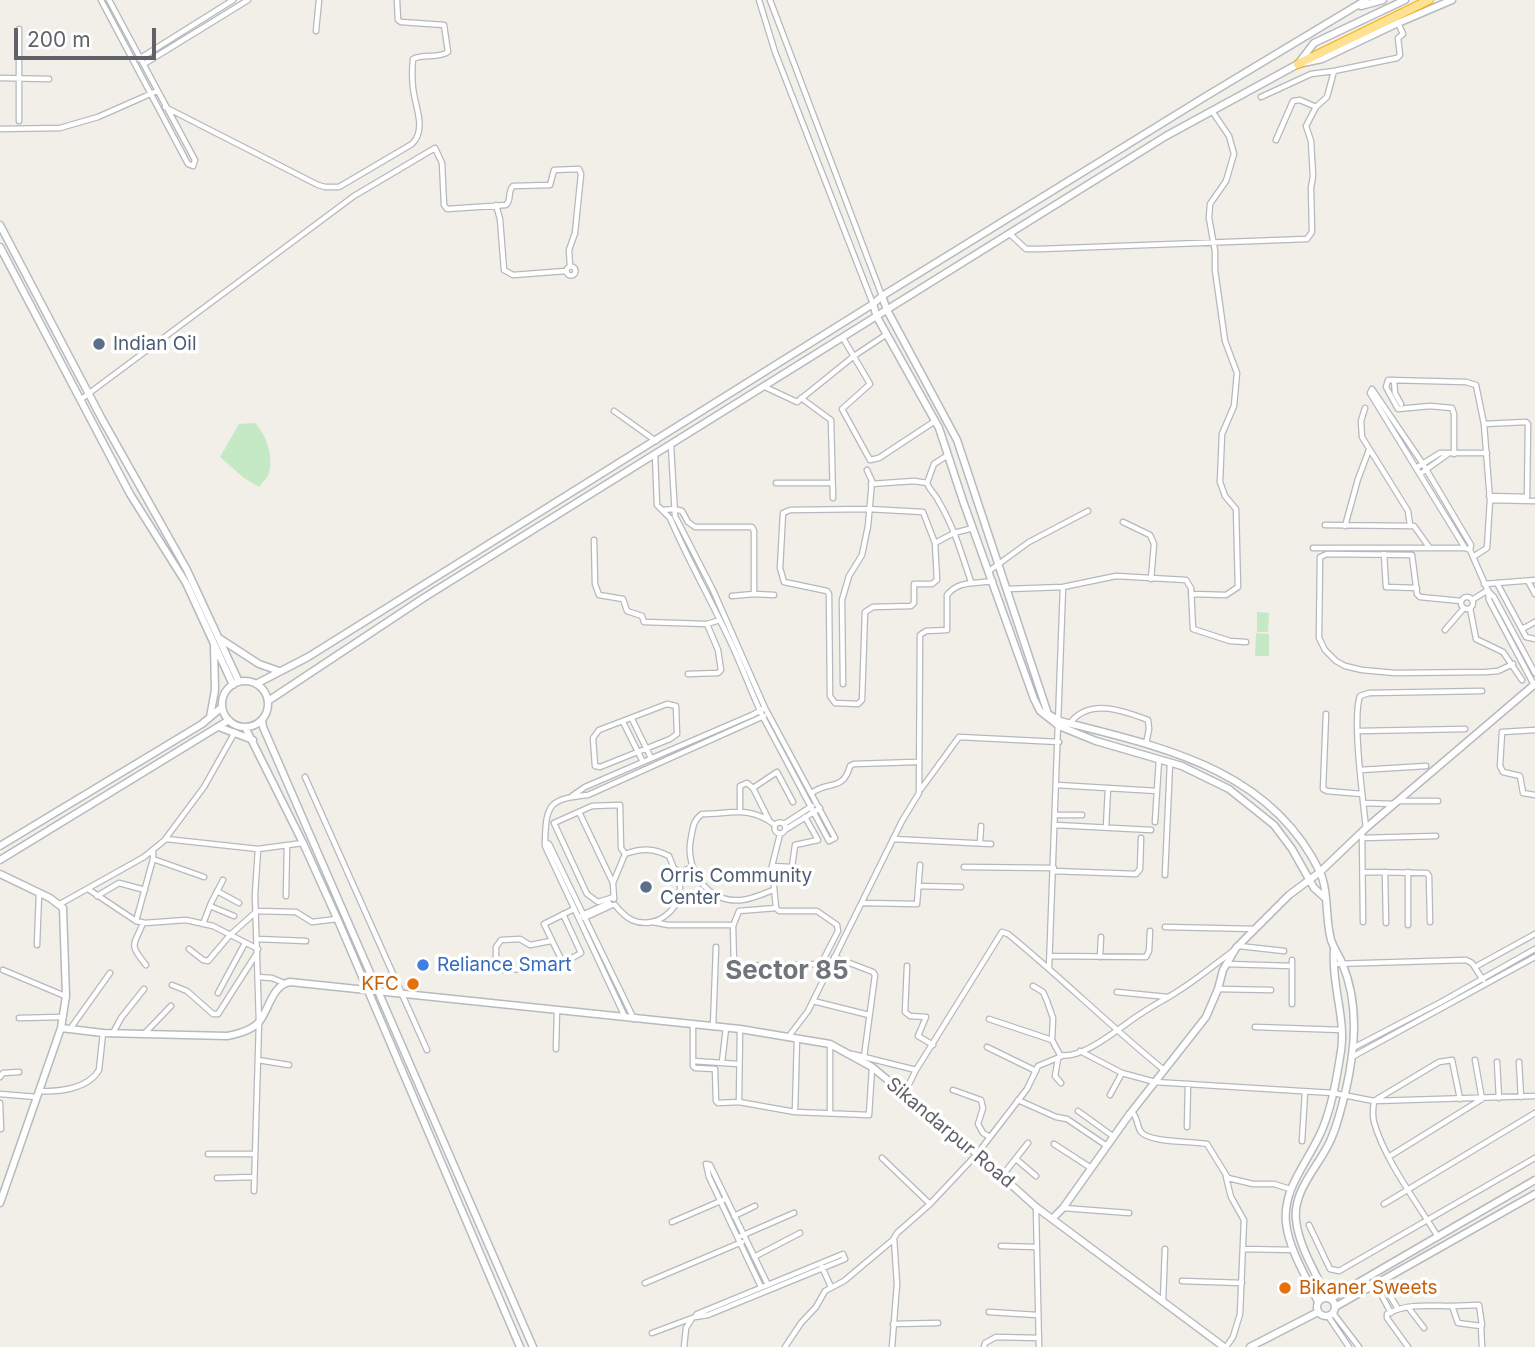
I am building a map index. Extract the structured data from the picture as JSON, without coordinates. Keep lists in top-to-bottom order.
{
  "streets": {
    "street": ["Sikandarpur Road"]
  },
  "districts": ["Sector 85"],
  "places": [
    "Indian Oil",
    "Orris Community Center",
    "Reliance Smart",
    "KFC",
    "Bikaner Sweets"
  ],
  "scale_bar": "200 m"
}
